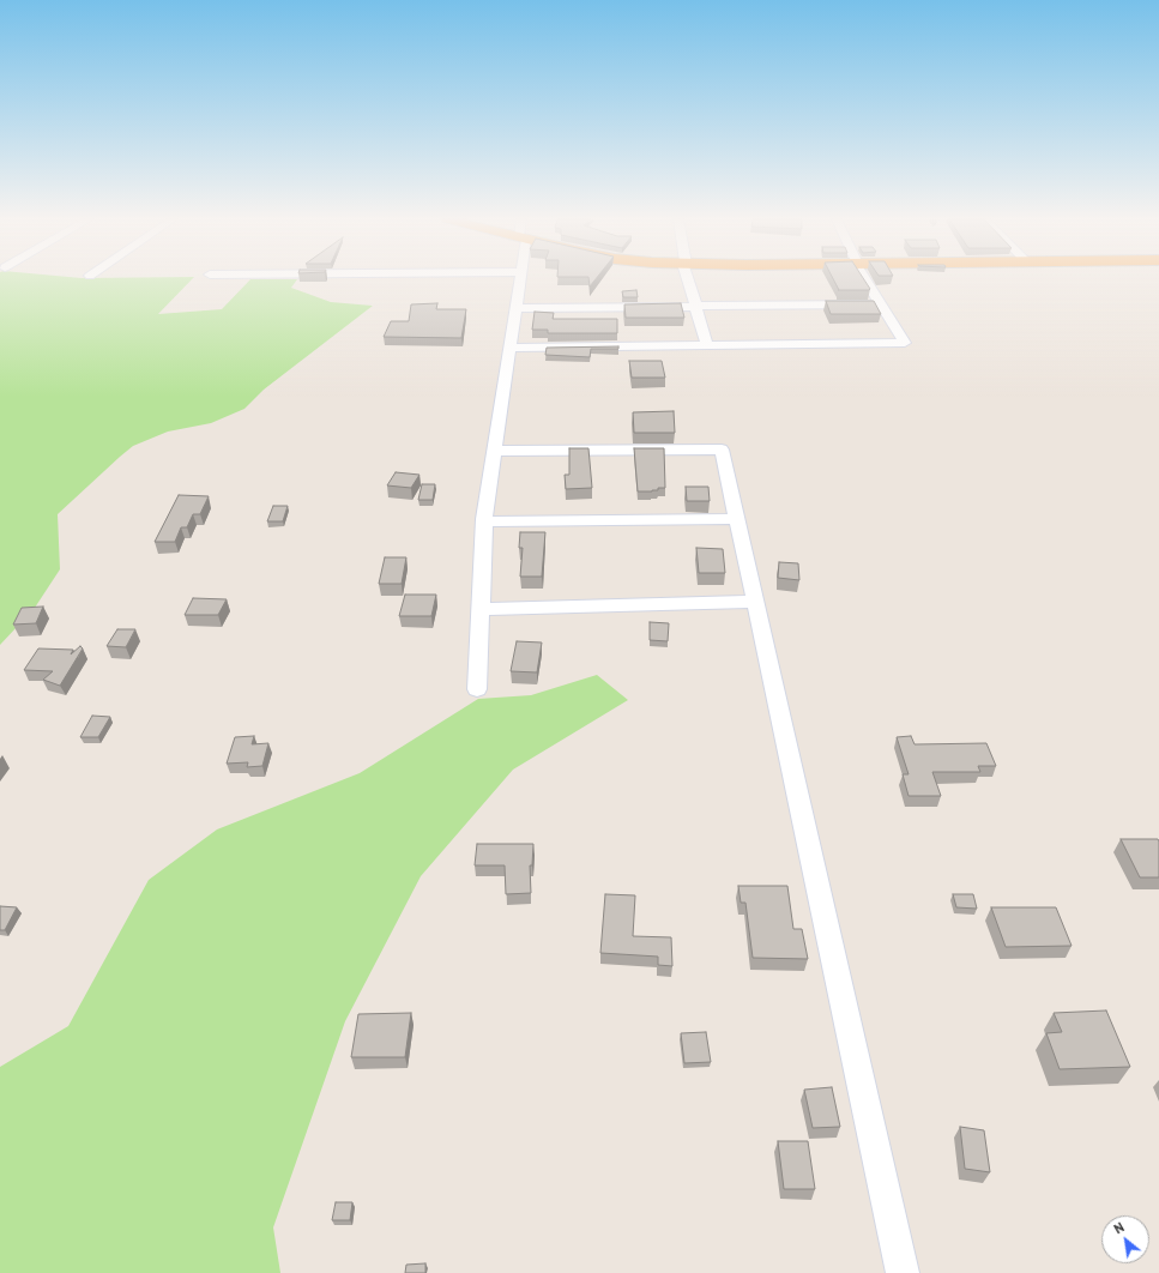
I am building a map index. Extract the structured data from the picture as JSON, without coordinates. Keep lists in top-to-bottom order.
{
  "north": "top left"
}
